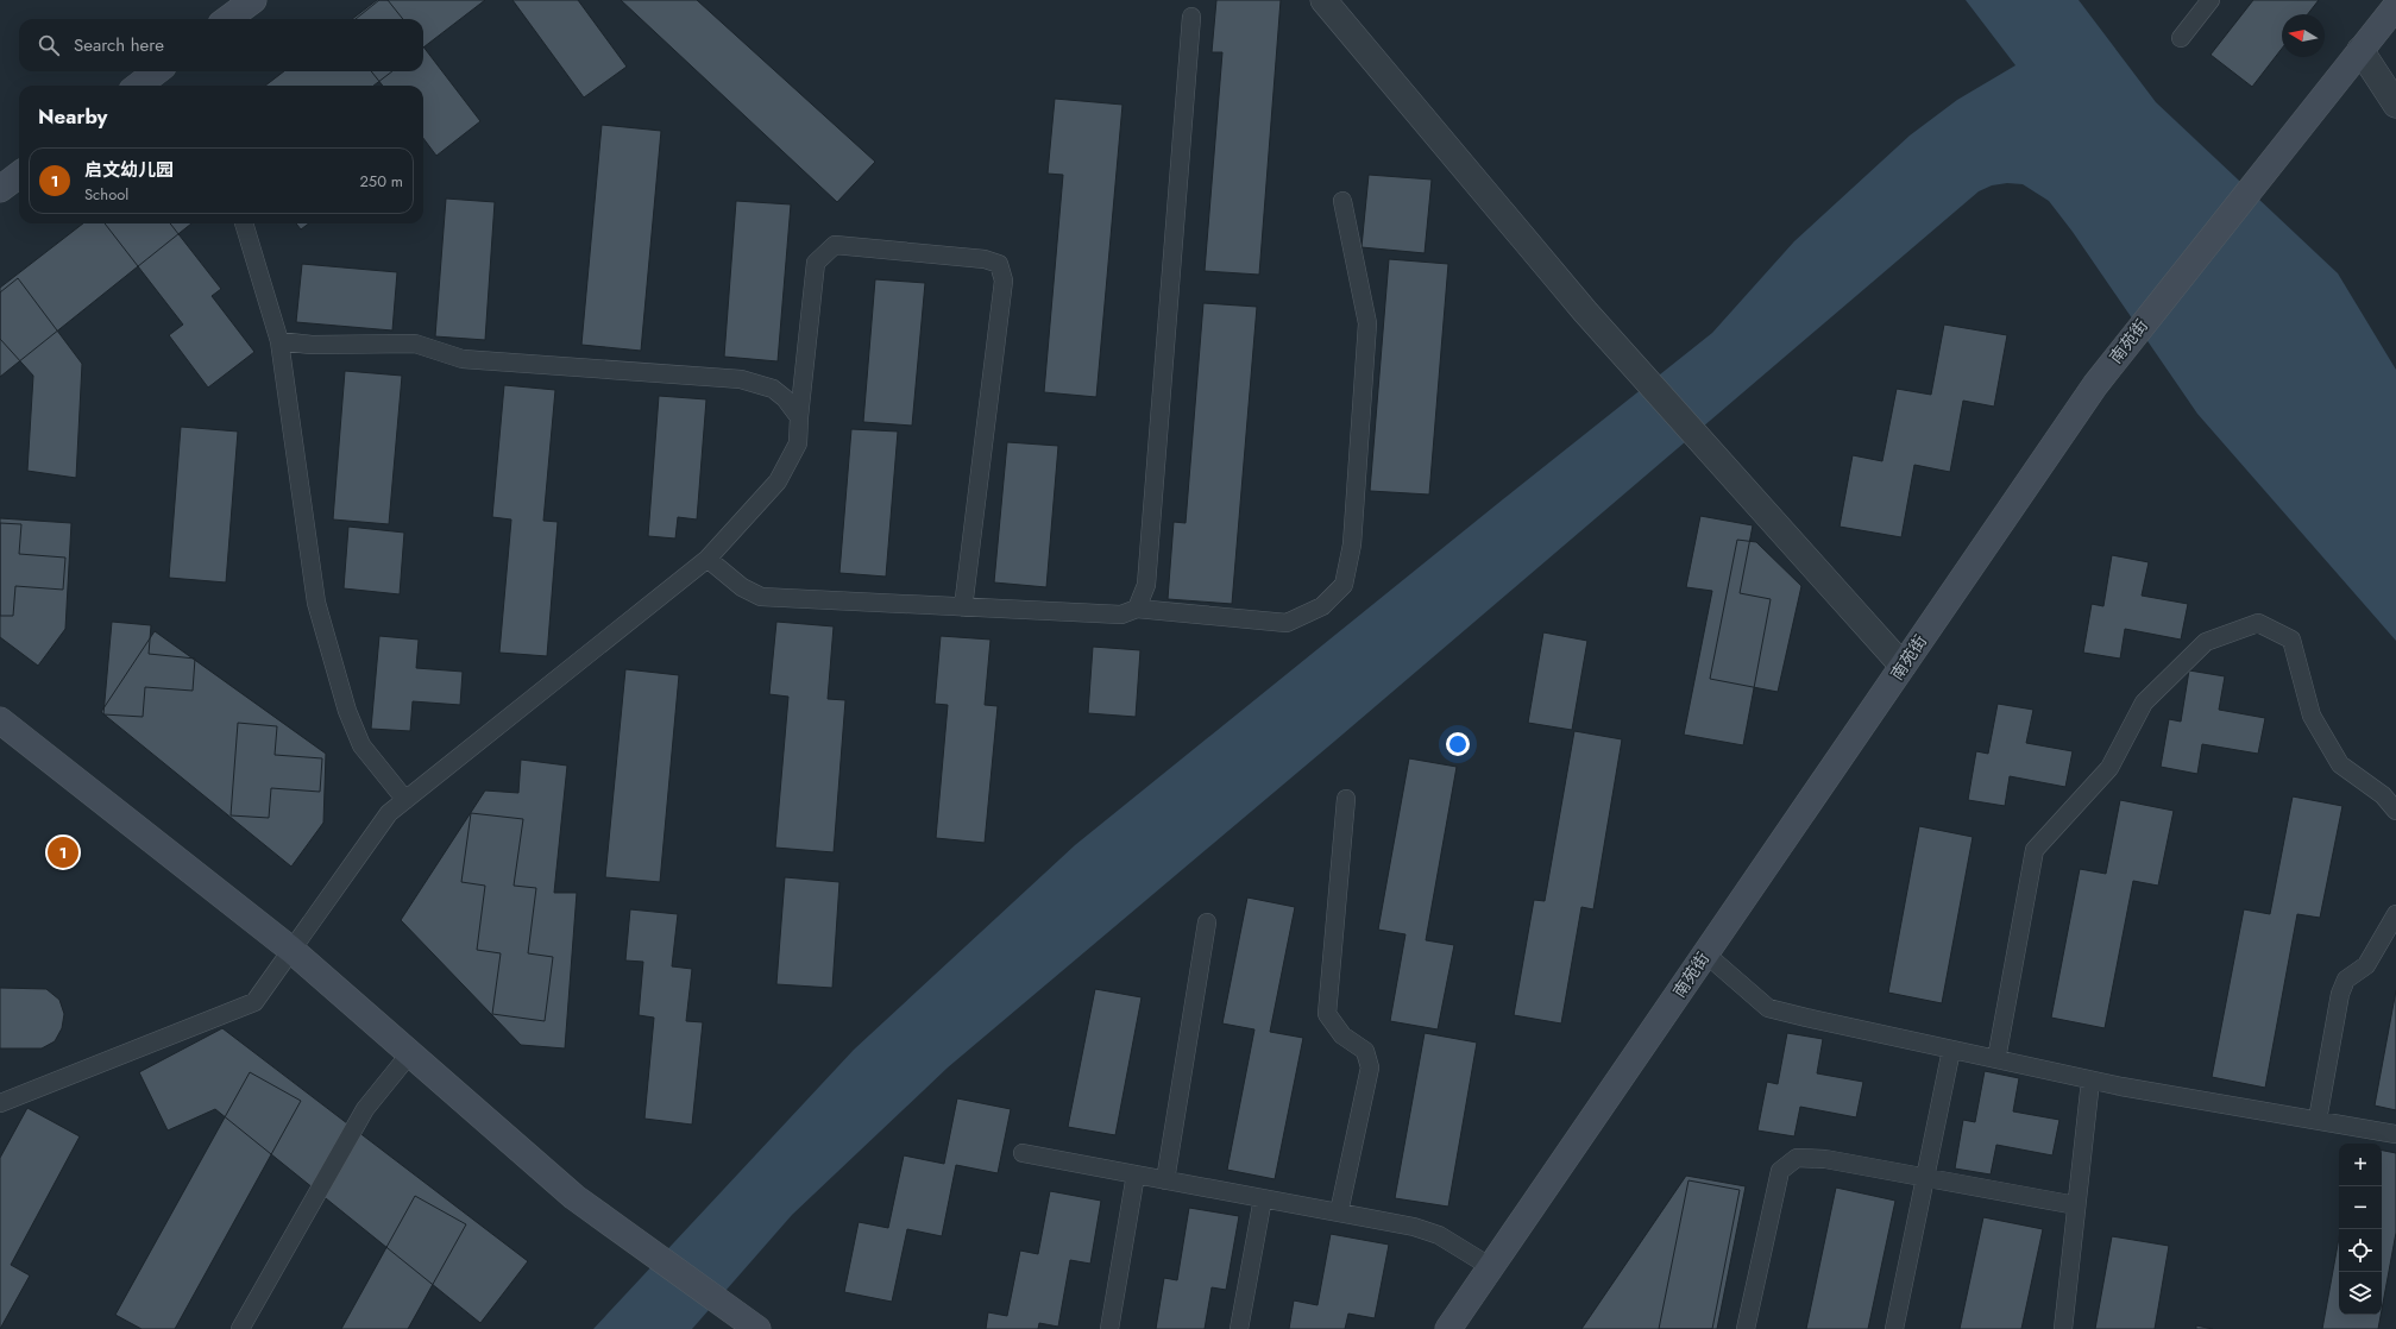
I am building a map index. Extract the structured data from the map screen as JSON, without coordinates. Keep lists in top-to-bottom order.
{
  "streets": {
    "street": ["南苑街"]
  },
  "north": "left",
  "page": {
    "search": "Search here",
    "heading": "Nearby",
    "list": [
      {
        "mark": "1",
        "name": "启文幼儿园",
        "note": "School",
        "value": "250 m"
      }
    ],
    "pins": "1",
    "map_buttons": ["+", "−"]
  }
}
